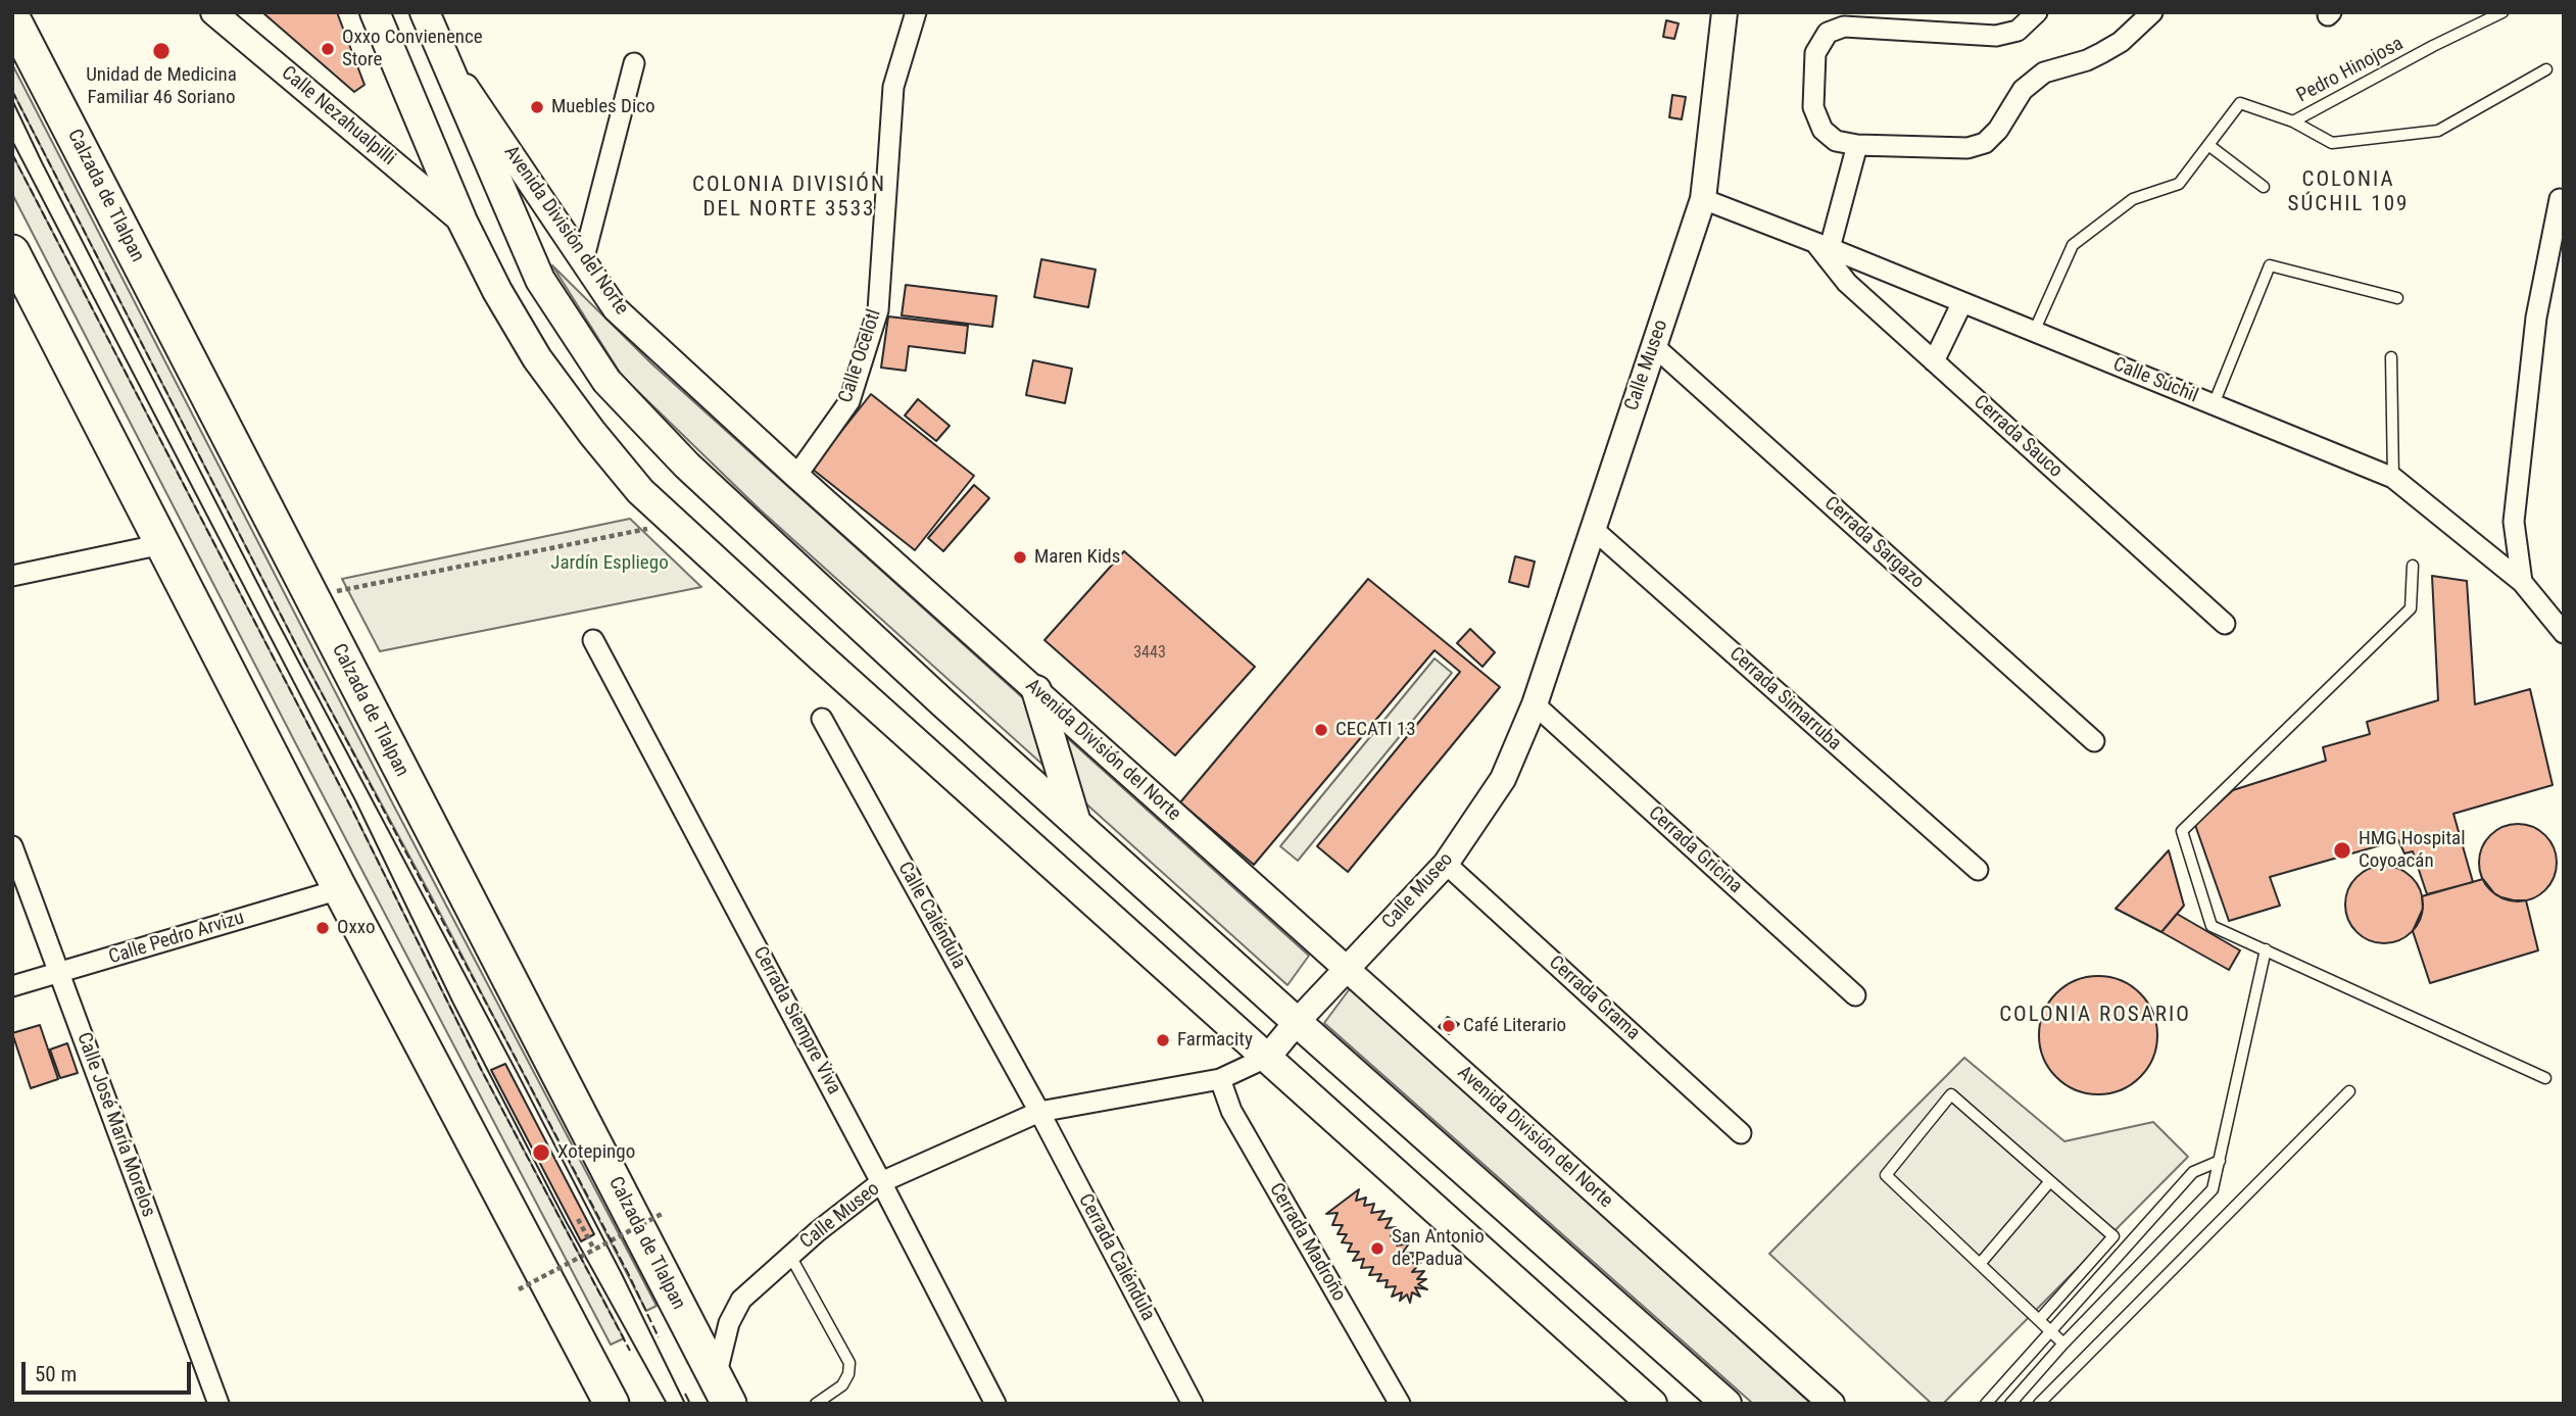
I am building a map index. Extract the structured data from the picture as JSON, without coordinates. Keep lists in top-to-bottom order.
{
  "streets": {
    "highway": ["Calzada de Tlalpan"],
    "main road": ["Avenida División del Norte"],
    "street": [
      "Calle Nezahualpilli",
      "Calle Ocelotl",
      "Calle Museo",
      "Calle Súchil",
      "Cerrada Sauco",
      "Cerrada Sargazo",
      "Cerrada Simarruba",
      "Cerrada Gricina",
      "Calle Caléndula",
      "Calle Pedro Arvizu",
      "Cerrada Grama",
      "Cerrada Siempre Viva",
      "Calle José María Morelos",
      "Cerrada Madroño",
      "Cerrada Caléndula"
    ],
    "lane": ["Pedro Hinojosa"]
  },
  "crossings": [
    ["Calzada de Tlalpan", "Calle Museo"],
    ["Avenida División del Norte", "Calle Ocelotl"],
    ["Avenida División del Norte", "Calle Museo"],
    ["Calle Museo", "Calle Súchil"],
    ["Calle Museo", "Cerrada Sargazo"],
    ["Calle Museo", "Cerrada Simarruba"],
    ["Calle Museo", "Cerrada Gricina"],
    ["Calle Museo", "Calle Caléndula"],
    ["Calle Museo", "Cerrada Grama"],
    ["Calle Museo", "Cerrada Siempre Viva"],
    ["Calle Museo", "Cerrada Madroño"],
    ["Calle Museo", "Cerrada Caléndula"],
    ["Calle Súchil", "Cerrada Sauco"],
    ["Calle Caléndula", "Cerrada Caléndula"],
    ["Calle Pedro Arvizu", "Calle José María Morelos"]
  ],
  "districts": ["COLONIA SÚCHIL 109", "COLONIA DIVISIÓN DEL NORTE 3533", "COLONIA ROSARIO"],
  "parks": ["Jardín Espliego"],
  "places": [
    "Oxxo Convienence Store",
    "Unidad de Medicina Familiar 46 Soriano",
    "Muebles Dico",
    "Maren Kids",
    "CECATI 13",
    "HMG Hospital Coyoacán",
    "Oxxo",
    "Café Literario",
    "Farmacity",
    "Xotepingo",
    "San Antonio de Padua"
  ],
  "house_numbers": ["3443"],
  "scale_bar": "50 m"
}
